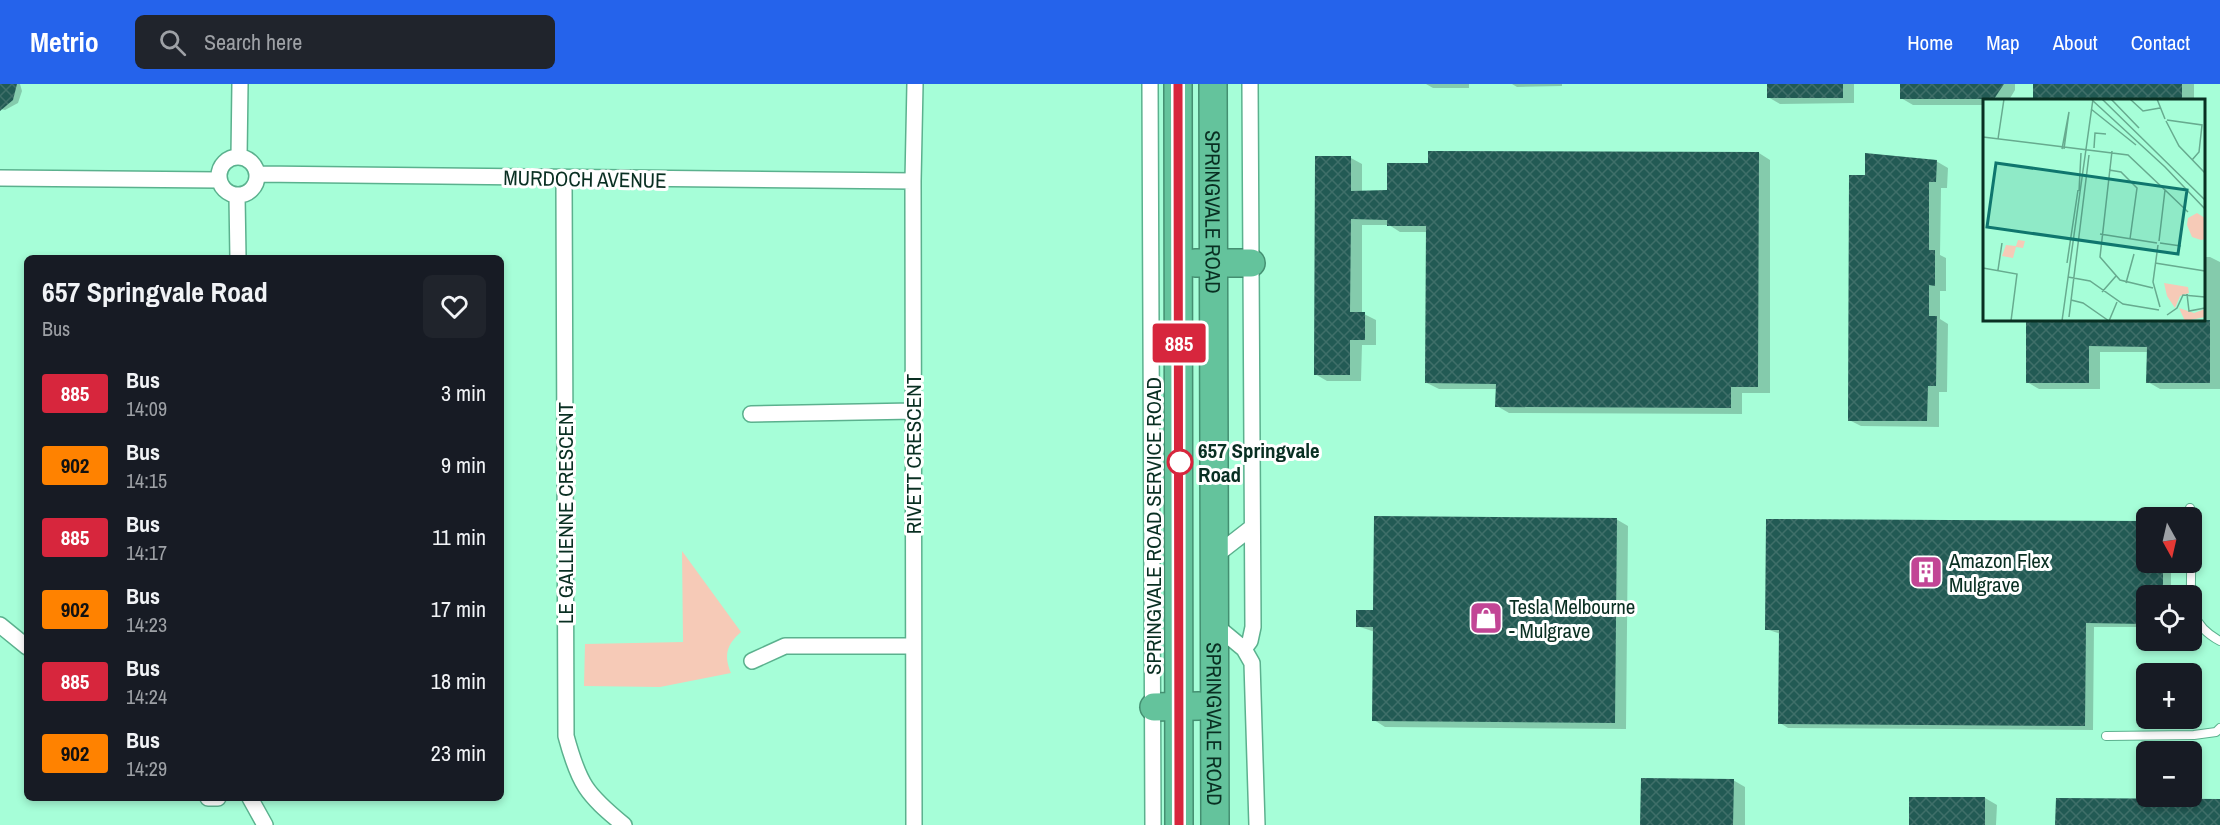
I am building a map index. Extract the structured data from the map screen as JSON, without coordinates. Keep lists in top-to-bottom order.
{
  "streets": {
    "highway": ["SPRINGVALE ROAD"],
    "street": [
      "MURDOCH AVENUE",
      "RIVETT CRESCENT",
      "LE GALLIENNE CRESCENT",
      "SPRINGVALE ROAD SERVICE ROAD"
    ]
  },
  "crossings": [
    ["MURDOCH AVENUE", "RIVETT CRESCENT"],
    ["MURDOCH AVENUE", "LE GALLIENNE CRESCENT"],
    ["SPRINGVALE ROAD", "SPRINGVALE ROAD SERVICE ROAD"]
  ],
  "places": {
    "other": ["657 Springvale Road"],
    "building": ["Amazon Flex Mulgrave"],
    "shop": ["Tesla Melbourne - Mulgrave"]
  },
  "lines": ["bus line 885"],
  "north": "bottom",
  "page": {
    "header": "Metrio",
    "search": "Search here",
    "nav": [
      "Home",
      "Map",
      "About",
      "Contact"
    ],
    "on_map": "885",
    "heading": ["657 Springvale Road", "Bus"],
    "list": [
      {
        "mark": "885",
        "name": "Bus",
        "note": "14:09",
        "value": "3 min"
      },
      {
        "mark": "902",
        "name": "Bus",
        "note": "14:15",
        "value": "9 min"
      },
      {
        "mark": "885",
        "name": "Bus",
        "note": "14:17",
        "value": "11 min"
      },
      {
        "mark": "902",
        "name": "Bus",
        "note": "14:23",
        "value": "17 min"
      },
      {
        "mark": "885",
        "name": "Bus",
        "note": "14:24",
        "value": "18 min"
      },
      {
        "mark": "902",
        "name": "Bus",
        "note": "14:29",
        "value": "23 min"
      }
    ],
    "map_buttons": ["+", "−"]
  }
}
